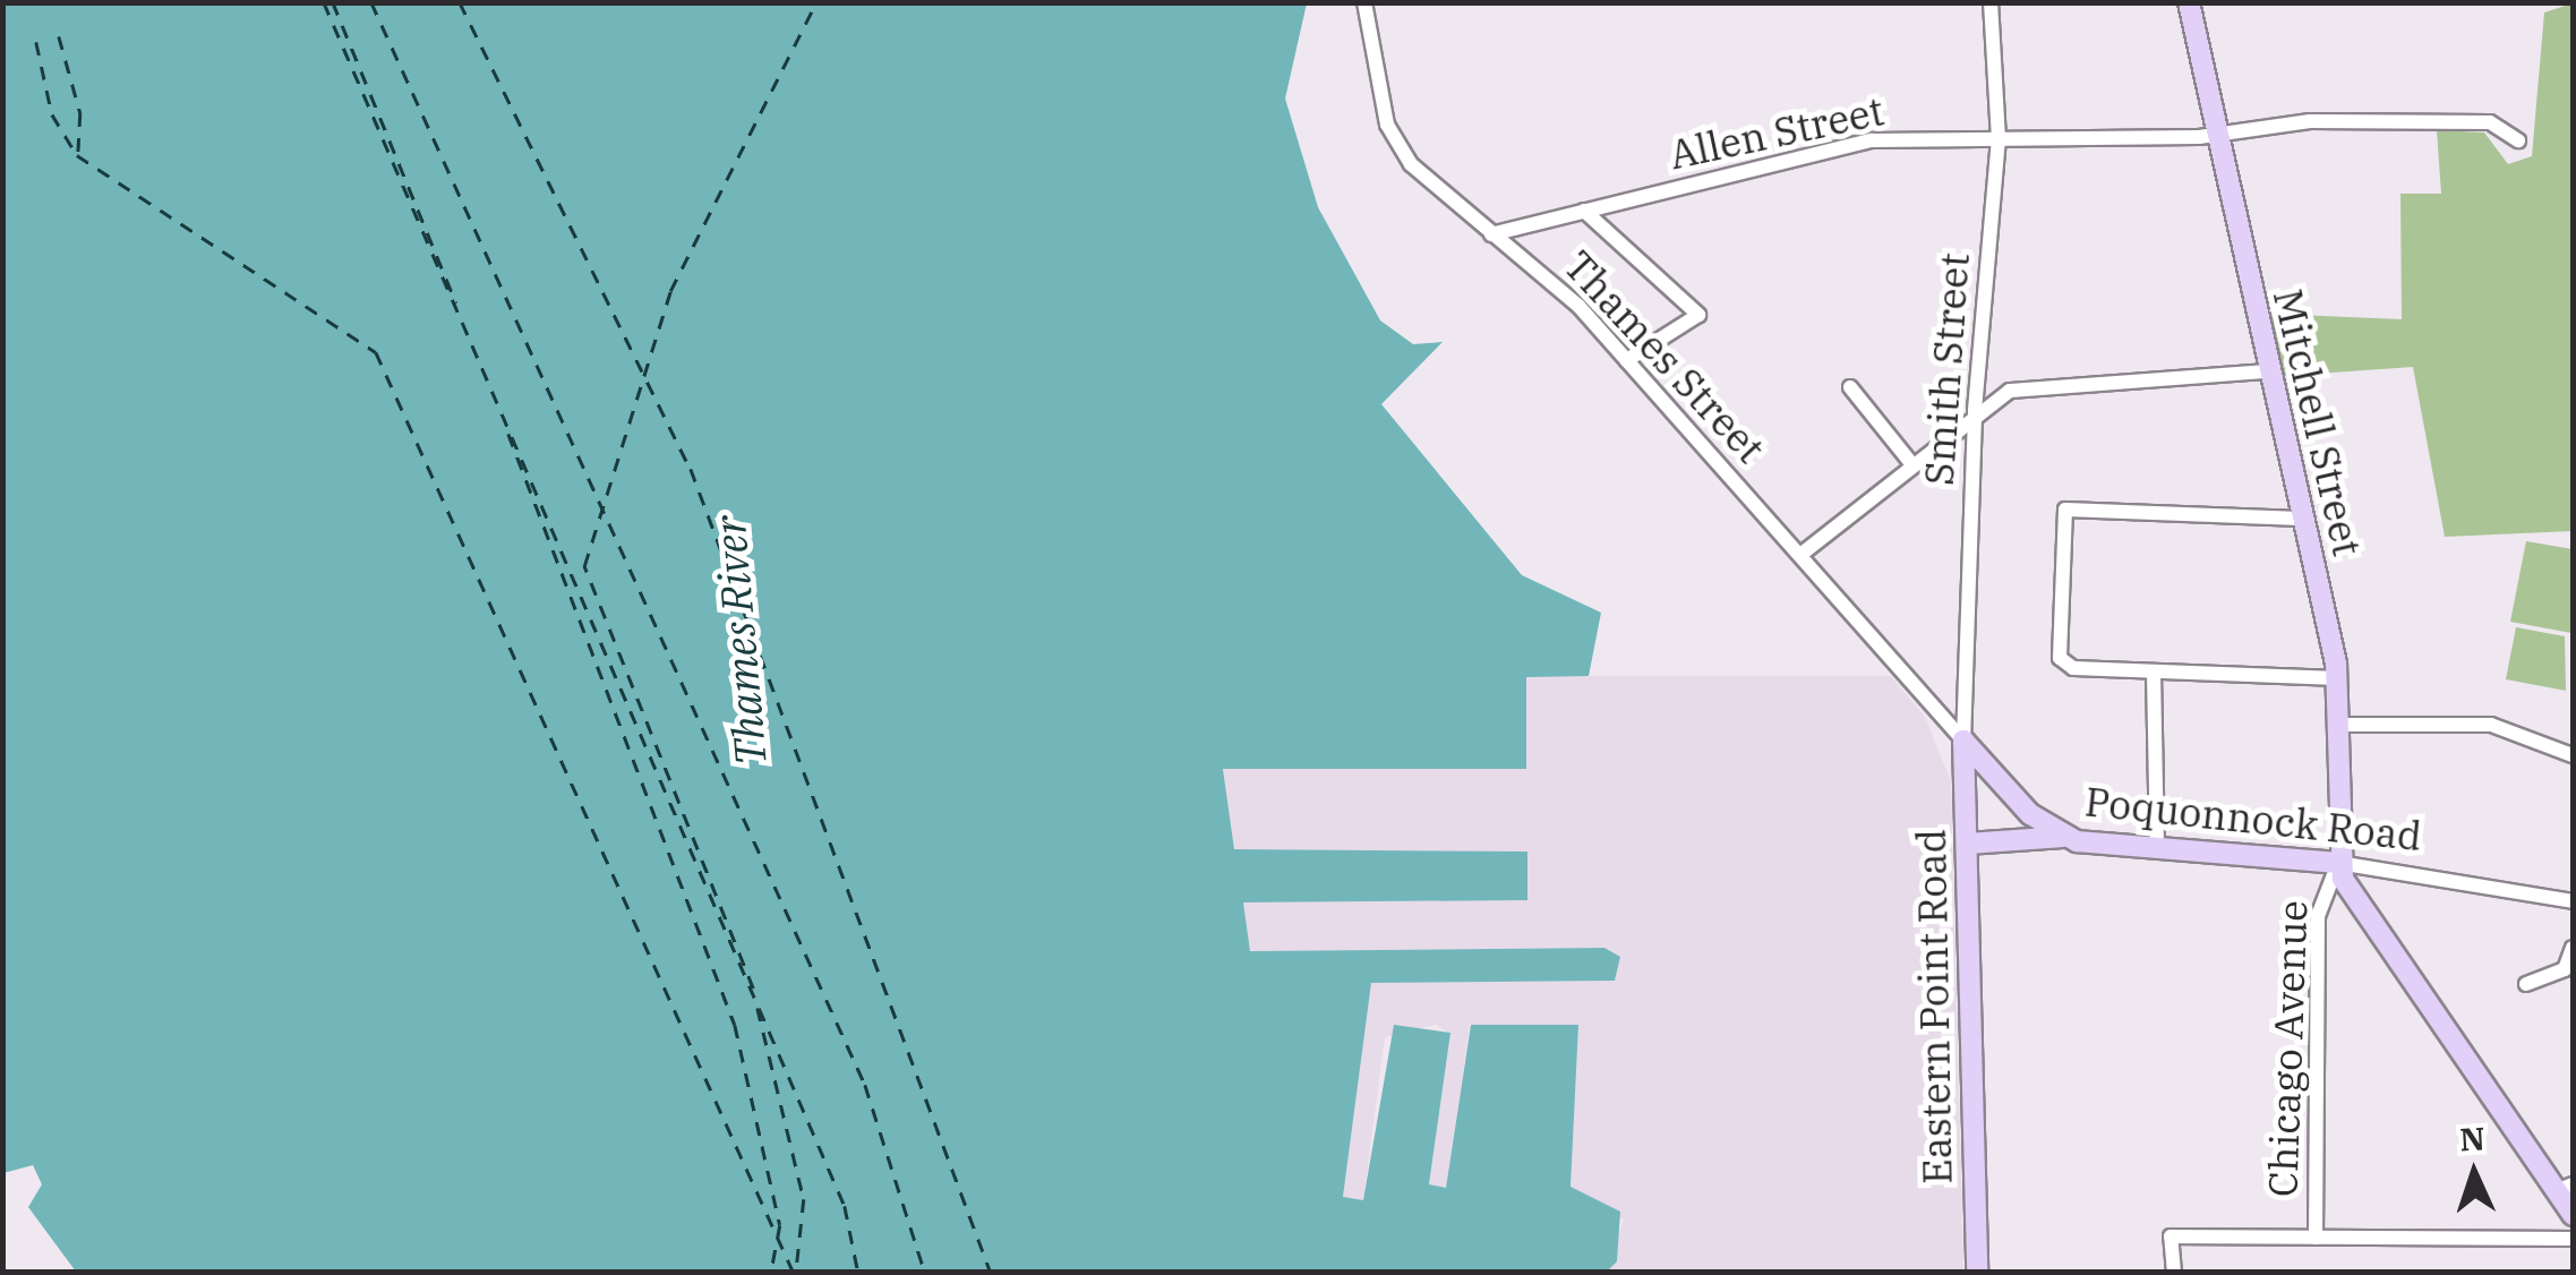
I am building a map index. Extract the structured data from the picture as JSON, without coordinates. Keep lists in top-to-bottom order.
{
  "streets": {
    "main road": ["Mitchell Street", "Poquonnock Road", "Eastern Point Road"],
    "street": [
      "Allen Street",
      "Thames Street",
      "Smith Street",
      "Chicago Avenue"
    ]
  },
  "crossings": [
    ["Allen Street", "Thames Street"],
    ["Allen Street", "Smith Street"],
    ["Allen Street", "Mitchell Street"],
    ["Thames Street", "Smith Street"],
    ["Thames Street", "Poquonnock Road"],
    ["Thames Street", "Eastern Point Road"],
    ["Smith Street", "Poquonnock Road"],
    ["Smith Street", "Eastern Point Road"],
    ["Mitchell Street", "Poquonnock Road"],
    ["Mitchell Street", "Chicago Avenue"],
    ["Poquonnock Road", "Eastern Point Road"],
    ["Poquonnock Road", "Chicago Avenue"]
  ],
  "water": ["Thames River"],
  "north": "top"
}
